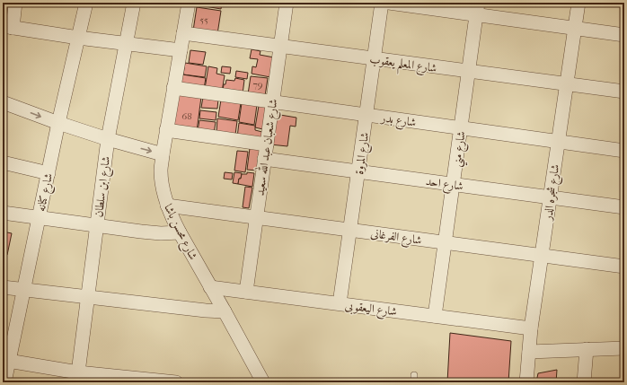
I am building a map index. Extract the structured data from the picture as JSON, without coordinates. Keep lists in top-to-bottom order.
{
  "streets": {
    "street": [
      "شارع المعلم يعقوب",
      "شارع بدر",
      "شارع شعبان عبد الله سعيد",
      "شارع مني",
      "شارع المروة",
      "شارع احد",
      "شارع ابن سلطان",
      "شارع كنانه",
      "شارع شجره الدر",
      "شارع محسن باشا",
      "شارع الفرغانى",
      "شارع اليعقوبى"
    ]
  },
  "crossings": [
    ["شارع المعلم يعقوب", "شارع شعبان عبد الله سعيد"],
    ["شارع المعلم يعقوب", "شارع مني"],
    ["شارع المعلم يعقوب", "شارع المروة"],
    ["شارع المعلم يعقوب", "شارع شجره الدر"],
    ["شارع المعلم يعقوب", "شارع محسن باشا"],
    ["شارع بدر", "شارع شعبان عبد الله سعيد"],
    ["شارع بدر", "شارع مني"],
    ["شارع بدر", "شارع المروة"],
    ["شارع بدر", "شارع شجره الدر"],
    ["شارع بدر", "شارع محسن باشا"],
    ["شارع شعبان عبد الله سعيد", "شارع احد"],
    ["شارع شعبان عبد الله سعيد", "شارع الفرغانى"],
    ["شارع شعبان عبد الله سعيد", "شارع اليعقوبى"],
    ["شارع مني", "شارع احد"],
    ["شارع مني", "شارع الفرغانى"],
    ["شارع مني", "شارع اليعقوبى"],
    ["شارع المروة", "شارع احد"],
    ["شارع المروة", "شارع الفرغانى"],
    ["شارع المروة", "شارع اليعقوبى"],
    ["شارع احد", "شارع شجره الدر"],
    ["شارع شجره الدر", "شارع الفرغانى"],
    ["شارع شجره الدر", "شارع اليعقوبى"],
    ["شارع محسن باشا", "شارع الفرغانى"],
    ["شارع محسن باشا", "شارع اليعقوبى"]
  ],
  "house_numbers": ["55", "79", "68"]
}
